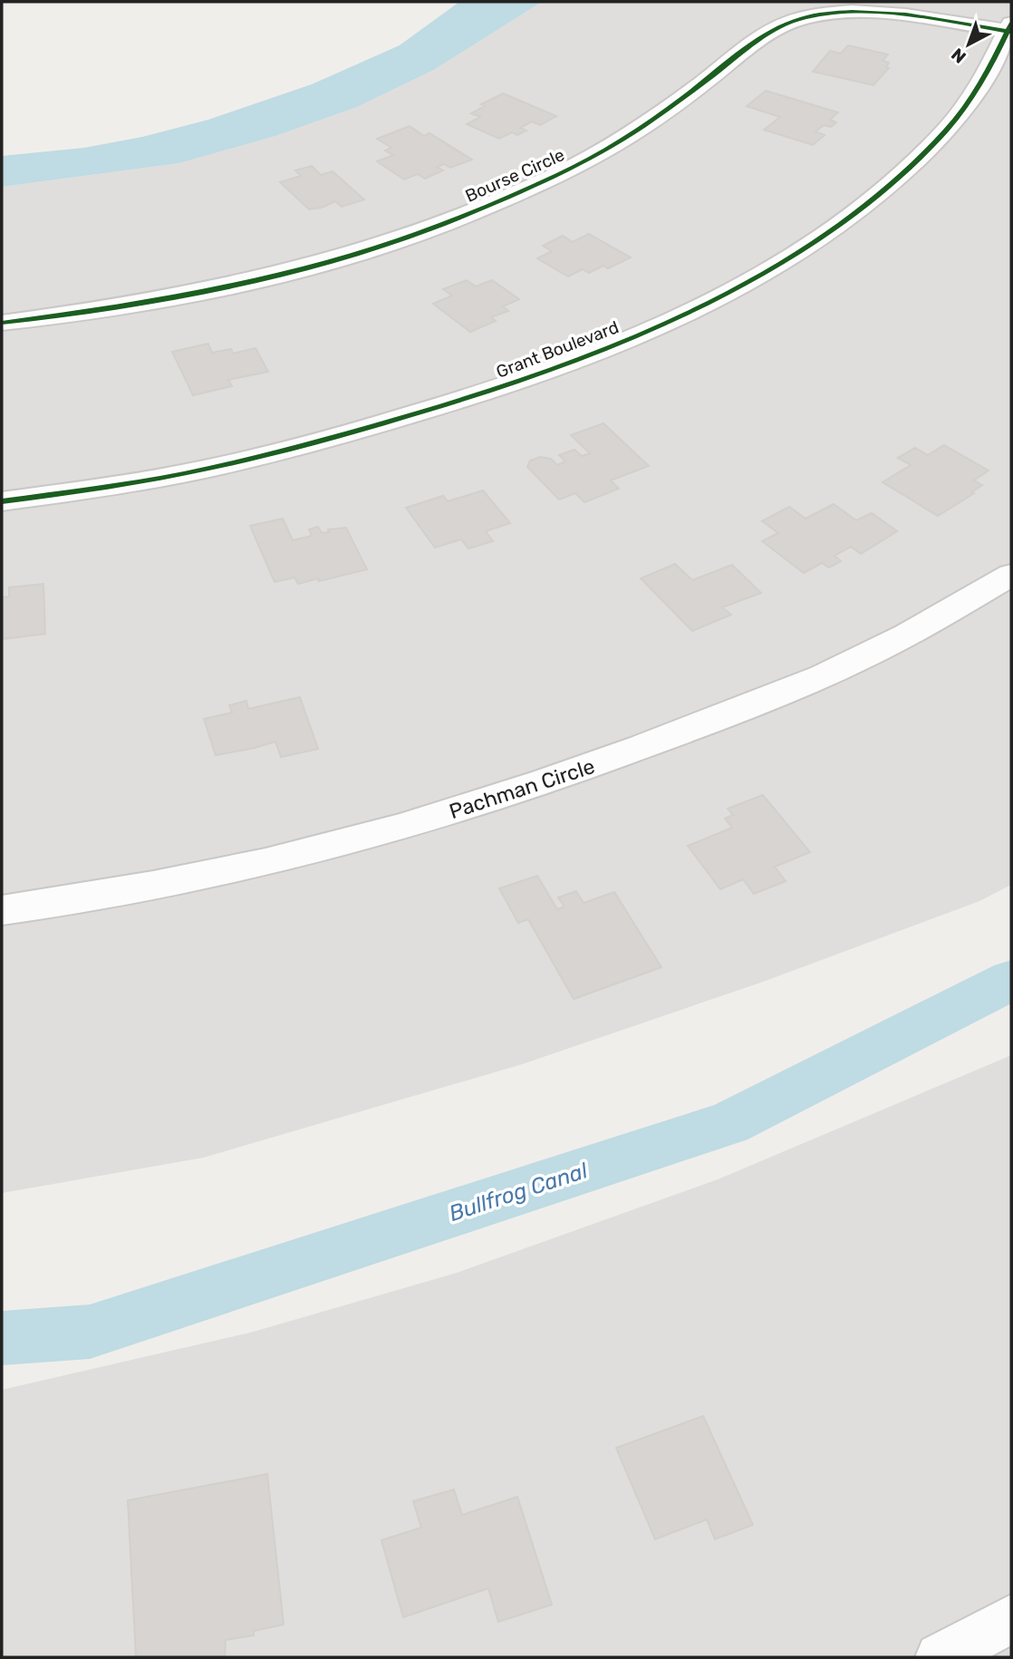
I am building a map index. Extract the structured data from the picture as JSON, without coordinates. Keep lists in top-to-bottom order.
{
  "streets": {
    "street": ["Bourse Circle", "Grant Boulevard", "Pachman Circle"]
  },
  "crossings": [
    ["Bourse Circle", "Grant Boulevard"]
  ],
  "water": ["Bullfrog Canal"],
  "north": "bottom left"
}
